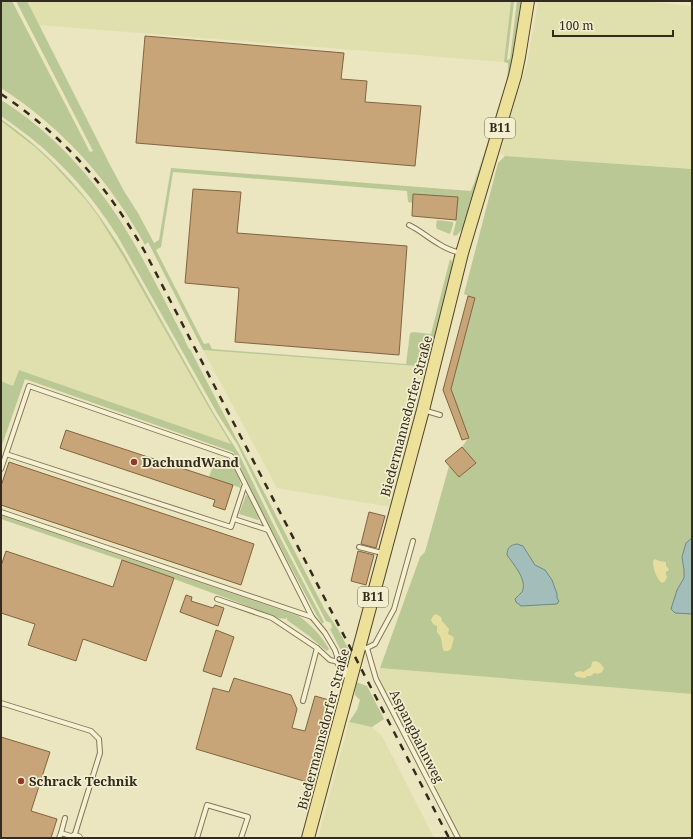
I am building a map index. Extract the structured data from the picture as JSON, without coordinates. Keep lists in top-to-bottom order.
{
  "streets": {
    "main road": ["B11", "Biedermannsdorfer Straße"],
    "lane": ["Aspangbahnweg"]
  },
  "crossings": [
    ["Biedermannsdorfer Straße", "Aspangbahnweg"]
  ],
  "places": ["DachundWand", "Schrack Technik"],
  "scale_bar": "100 m"
}
